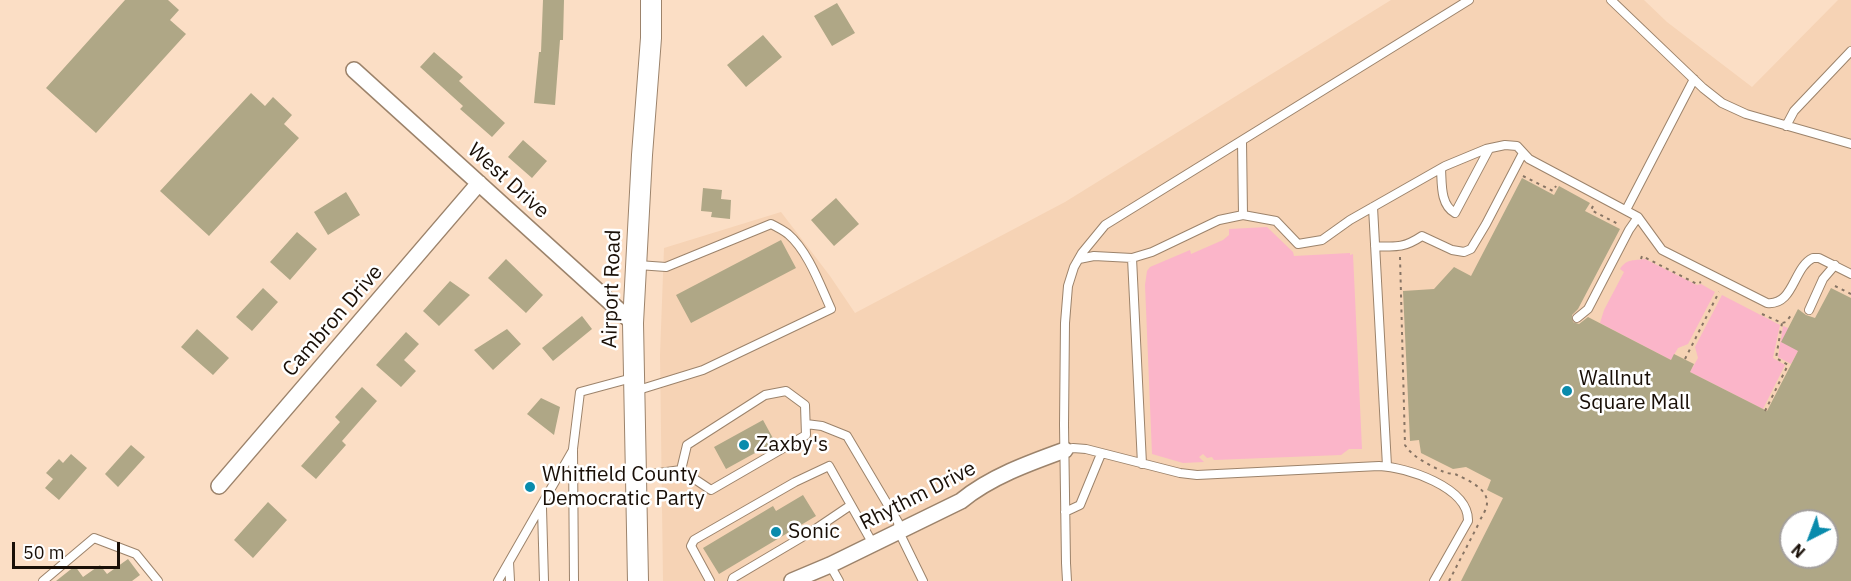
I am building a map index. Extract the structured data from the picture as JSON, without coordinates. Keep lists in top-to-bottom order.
{
  "streets": {
    "street": [
      "West Drive",
      "Airport Road",
      "Cambron Drive",
      "Rhythm Drive"
    ]
  },
  "crossings": [
    ["West Drive", "Airport Road"],
    ["West Drive", "Cambron Drive"]
  ],
  "places": [
    "Wallnut Square Mall",
    "Zaxby's",
    "Whitfield County Democratic Party",
    "Sonic"
  ],
  "scale_bar": "50 m",
  "north": "bottom left"
}
